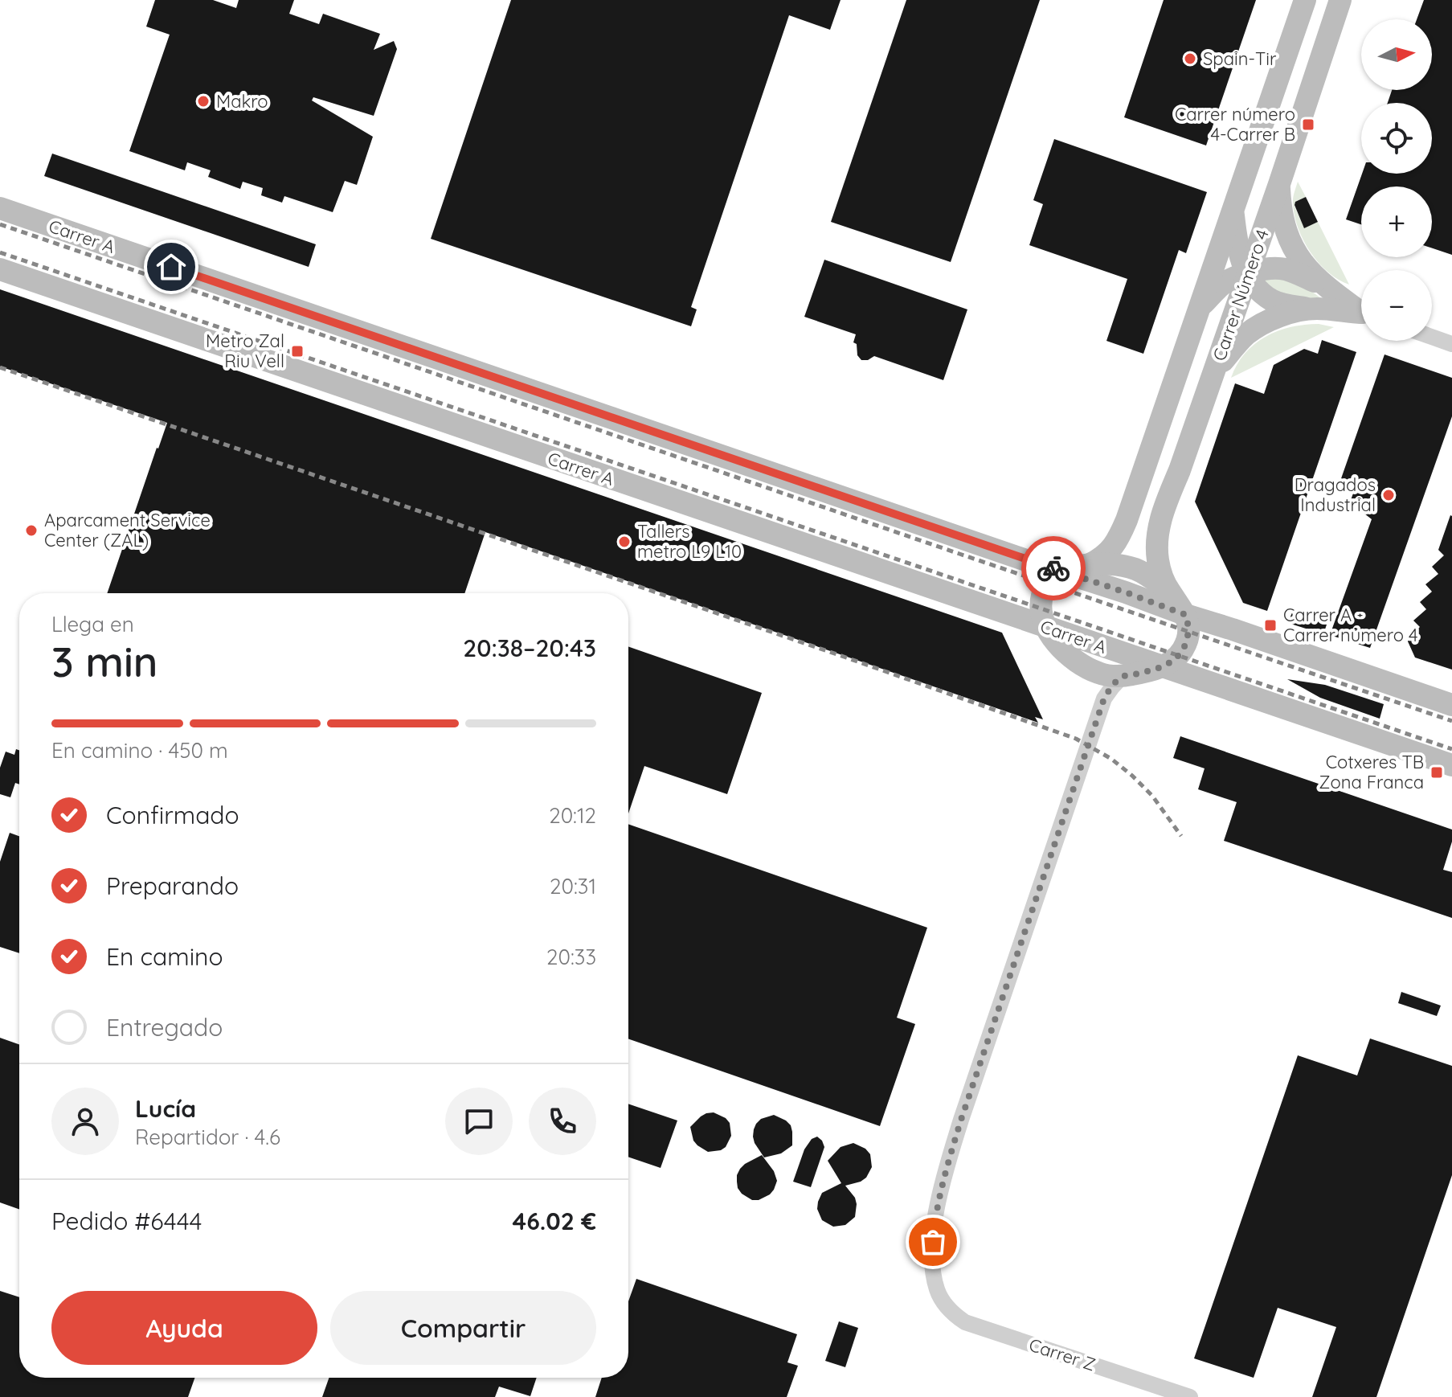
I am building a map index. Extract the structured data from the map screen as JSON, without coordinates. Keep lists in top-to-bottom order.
{
  "streets": {
    "main road": ["Carrer A", "Carrer Número 4"],
    "street": ["Carrer Z"]
  },
  "places": {
    "other": [
      "Spain-Tir",
      "Makro",
      "Dragados Industrial",
      "Aparcament Service Center (ZAL)",
      "Tallers metro L9 L10"
    ],
    "transit": [
      "Carrer número 4-Carrer B",
      "Metro Zal Riu Vell",
      "Carrer A - Carrer número 4",
      "Cotxeres TB Zona Franca"
    ]
  },
  "north": "right",
  "page": {
    "map_buttons": ["+", "−"],
    "heading": ["3 min", "Llega en", "20:38–20:43"],
    "panel": [
      "Lucía",
      "Repartidor · 4.6",
      "Pedido #6444",
      "46.02 €"
    ],
    "bar": "En camino · 450 m",
    "list": [
      ["Confirmado", "20:12"],
      ["Preparando", "20:31"],
      ["En camino", "20:33"],
      "Entregado"
    ],
    "buttons": ["Ayuda", "Compartir"]
  }
}
